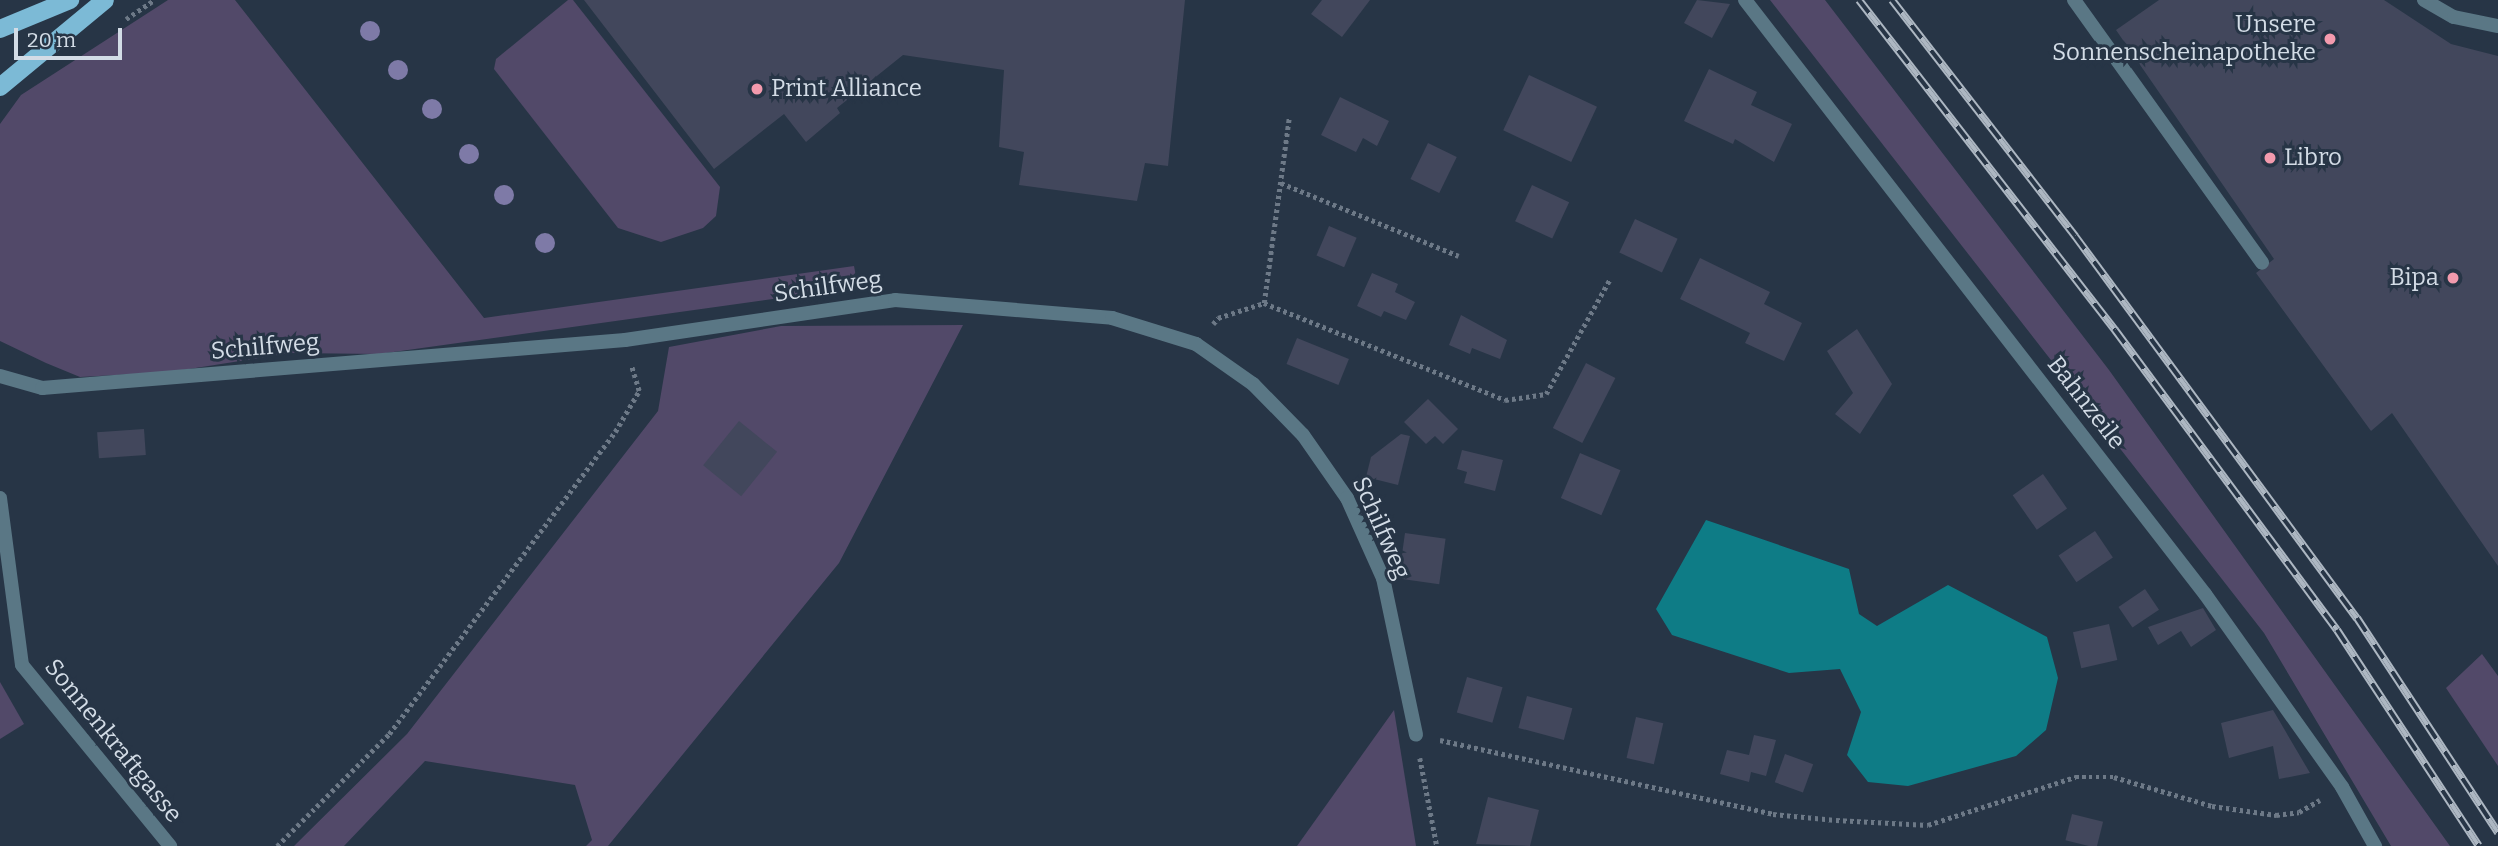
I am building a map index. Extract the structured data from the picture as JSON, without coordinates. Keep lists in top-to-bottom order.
{
  "streets": {
    "street": ["Schilfweg", "Bahnzeile", "Sonnenkraftgasse"]
  },
  "places": [
    "Unsere Sonnenscheinapotheke",
    "Print Alliance",
    "Libro",
    "Bipa"
  ],
  "scale_bar": "20 m"
}
